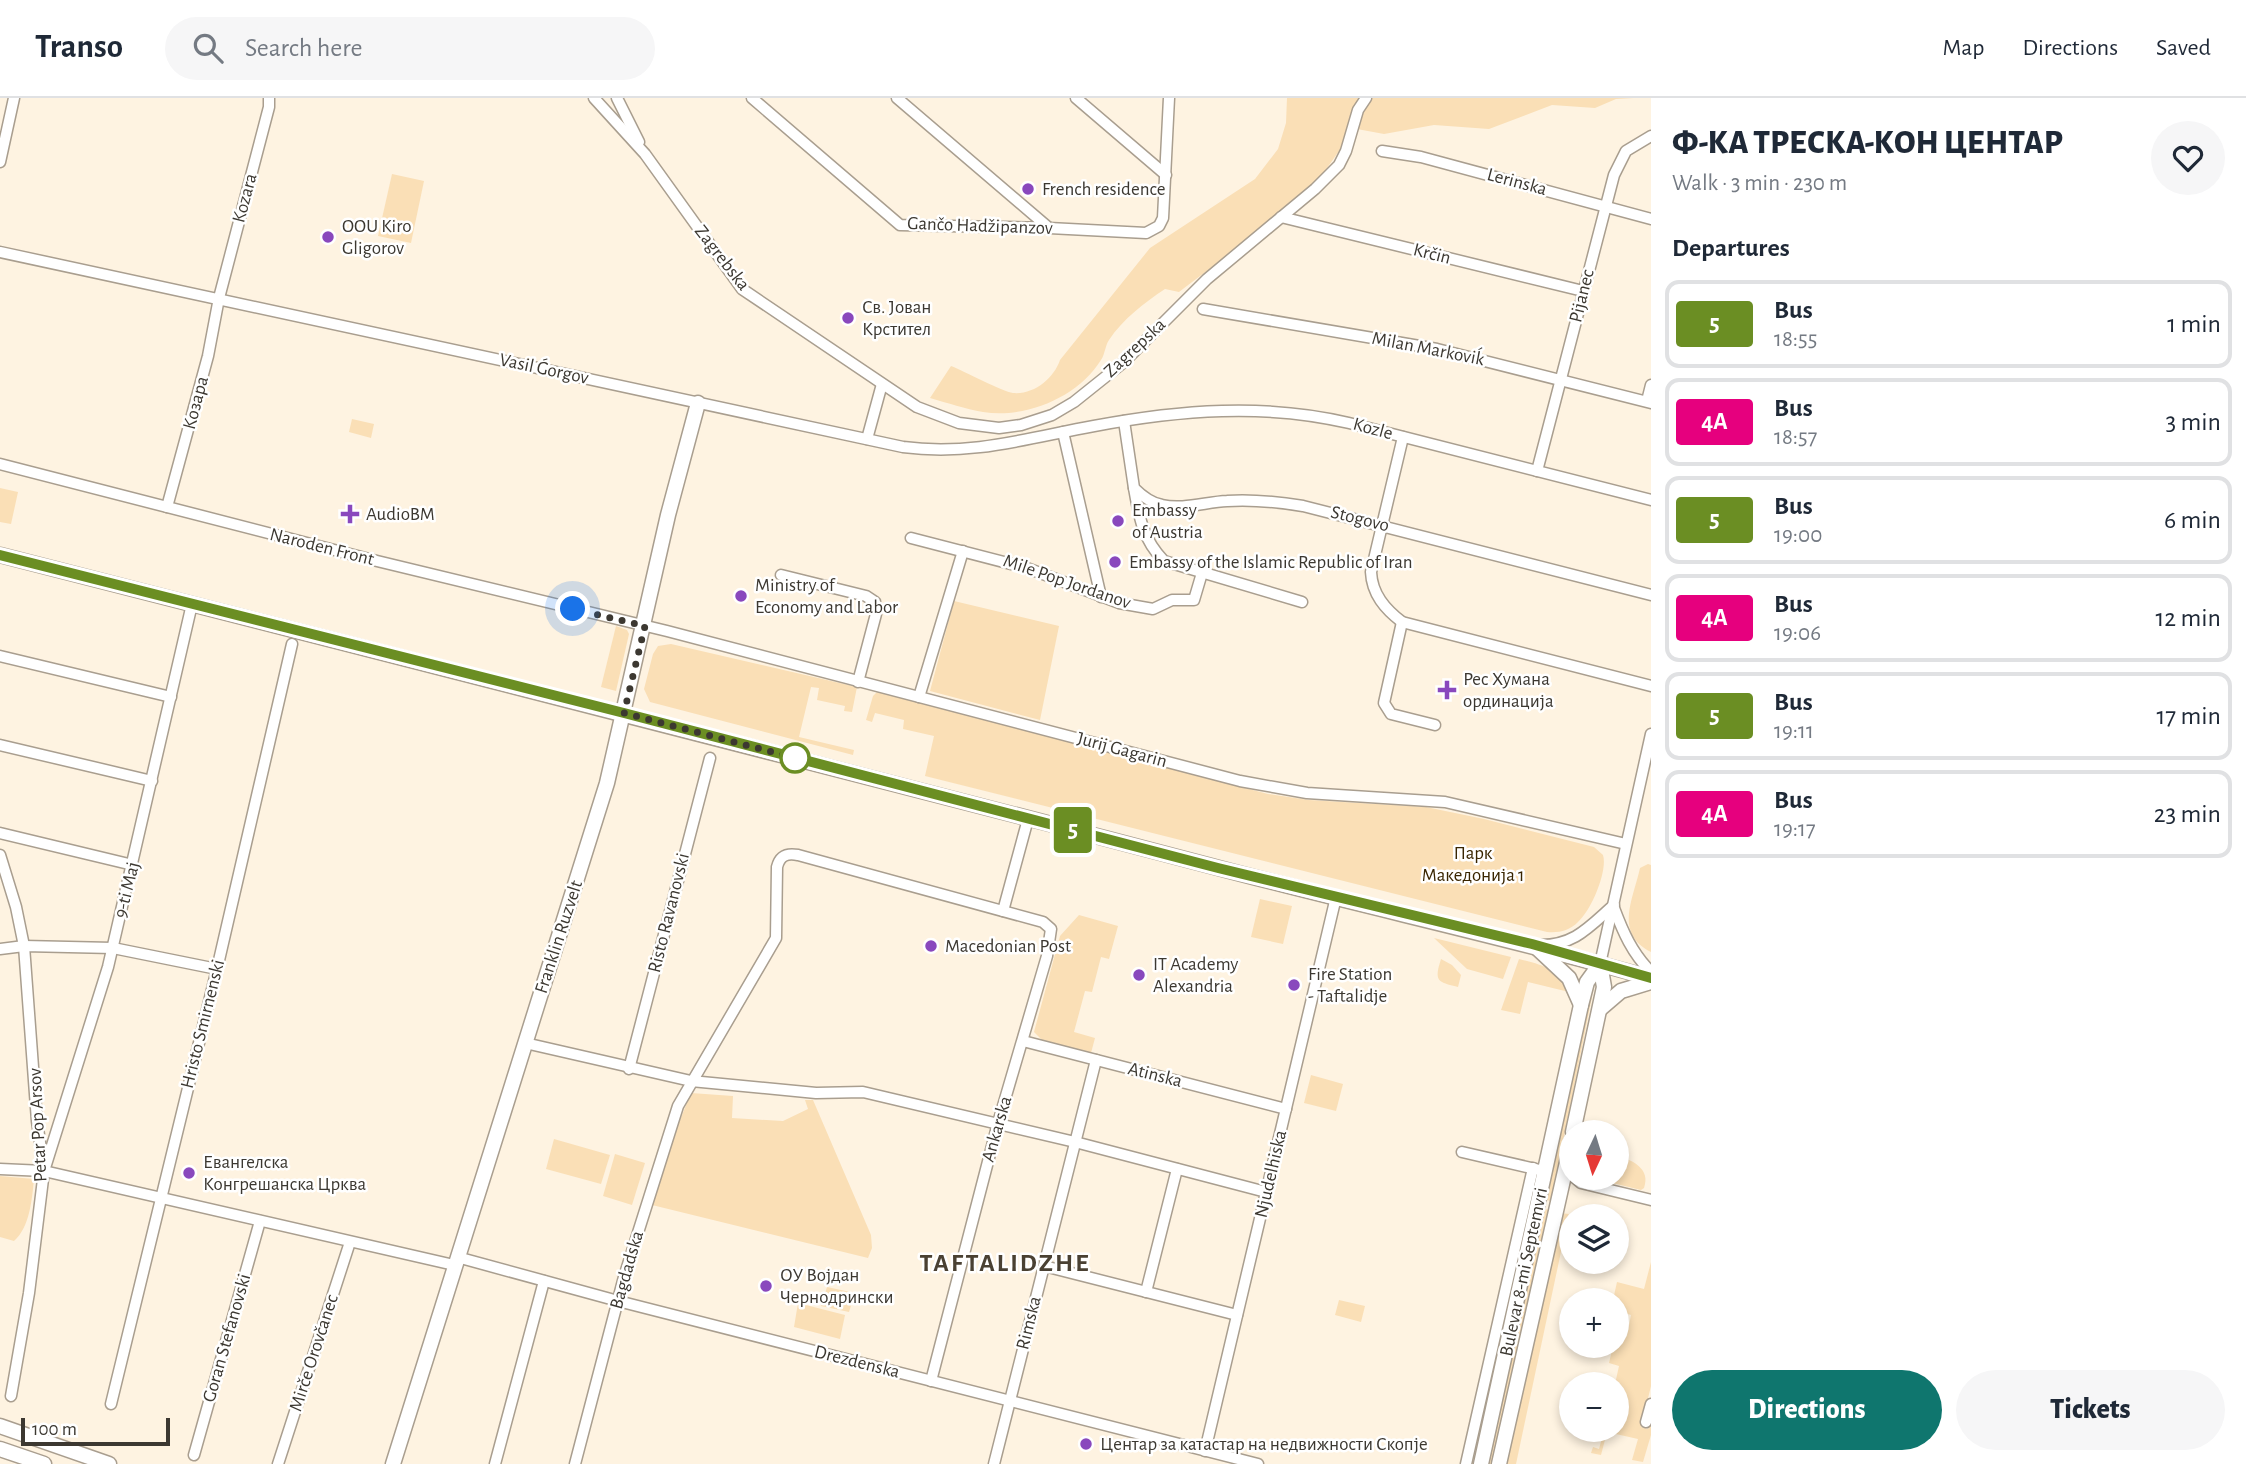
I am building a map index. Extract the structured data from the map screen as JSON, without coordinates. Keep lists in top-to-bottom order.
{
  "streets": {
    "street": [
      "Lerinska",
      "Kozara",
      "Gančo Hadžipanzov",
      "Krčin",
      "Zagrebska",
      "Pijanec",
      "Zagrepska",
      "Milan Markoviḱ",
      "Vasil Ǵorgov",
      "Козара",
      "Kozle",
      "Stogovo",
      "Naroden Front",
      "Mile Pop Jordanov",
      "Jurij Gagarin",
      "9-ti Maj",
      "Risto Ravanovski",
      "Franklin Ruzvelt",
      "Hristo Smirnenski",
      "Atinska",
      "Petar Pop Arsov",
      "Ankarska",
      "Njudelhiska",
      "Bagdadska",
      "Bulevar 8-mi Septemvri",
      "Rimska",
      "Goran Stefanovski",
      "Mirče Orovčanec",
      "Drezdenska"
    ]
  },
  "crossings": [
    ["Lerinska", "Pijanec"],
    ["Kozara", "Vasil Ǵorgov"],
    ["Kozara", "Козара"],
    ["Krčin", "Pijanec"],
    ["Krčin", "Zagrepska"],
    ["Zagrebska", "Zagrepska"],
    ["Pijanec", "Milan Markoviḱ"],
    ["Pijanec", "Kozle"],
    ["Vasil Ǵorgov", "Козара"],
    ["Vasil Ǵorgov", "Kozle"],
    ["Vasil Ǵorgov", "Franklin Ruzvelt"],
    ["Козара", "Naroden Front"],
    ["Naroden Front", "Jurij Gagarin"],
    ["Naroden Front", "Franklin Ruzvelt"],
    ["Jurij Gagarin", "Franklin Ruzvelt"],
    ["9-ti Maj", "Petar Pop Arsov"],
    ["9-ti Maj", "Drezdenska"],
    ["Franklin Ruzvelt", "Drezdenska"],
    ["Hristo Smirnenski", "Drezdenska"],
    ["Atinska", "Ankarska"],
    ["Atinska", "Njudelhiska"],
    ["Atinska", "Rimska"],
    ["Petar Pop Arsov", "Drezdenska"],
    ["Ankarska", "Bagdadska"],
    ["Ankarska", "Drezdenska"],
    ["Njudelhiska", "Drezdenska"],
    ["Bagdadska", "Drezdenska"],
    ["Rimska", "Drezdenska"],
    ["Goran Stefanovski", "Drezdenska"],
    ["Mirče Orovčanec", "Drezdenska"]
  ],
  "districts": ["TAFTALIDZHE"],
  "parks": ["Парк Македонија 1"],
  "places": {
    "other": [
      "French residence",
      "OOU Kiro Gligorov",
      "Св. Јован Крстител",
      "Embassy of Austria",
      "Embassy of the Islamic Republic of Iran",
      "Ministry of Economy and Labor",
      "Macedonian Post",
      "IT Academy Alexandria",
      "Fire Station - Taftalidje",
      "Евангелска Конгрешанска Црква",
      "ОУ Војдан Чернодрински",
      "Центар за катастар на недвижности Скопје"
    ],
    "health": ["AudioBM", "Рес Хумана ординација"]
  },
  "lines": ["bus line 5"],
  "scale_bar": "100 m",
  "north": "bottom",
  "page": {
    "header": "Transo",
    "search": "Search here",
    "nav": ["Map", "Directions", "Saved"],
    "on_map": "5",
    "heading": [
      ["Ф-КА ТРЕСКА-КОН ЦЕНТАР", "Walk · 3 min · 230 m"],
      "Departures"
    ],
    "list": [
      {
        "mark": "5",
        "name": "Bus",
        "note": "18:55",
        "value": "1 min"
      },
      {
        "mark": "4A",
        "name": "Bus",
        "note": "18:57",
        "value": "3 min"
      },
      {
        "mark": "5",
        "name": "Bus",
        "note": "19:00",
        "value": "6 min"
      },
      {
        "mark": "4A",
        "name": "Bus",
        "note": "19:06",
        "value": "12 min"
      },
      {
        "mark": "5",
        "name": "Bus",
        "note": "19:11",
        "value": "17 min"
      },
      {
        "mark": "4A",
        "name": "Bus",
        "note": "19:17",
        "value": "23 min"
      }
    ],
    "map_buttons": ["+", "−"],
    "buttons": ["Directions", "Tickets"],
    "scale": "100 m"
  }
}
